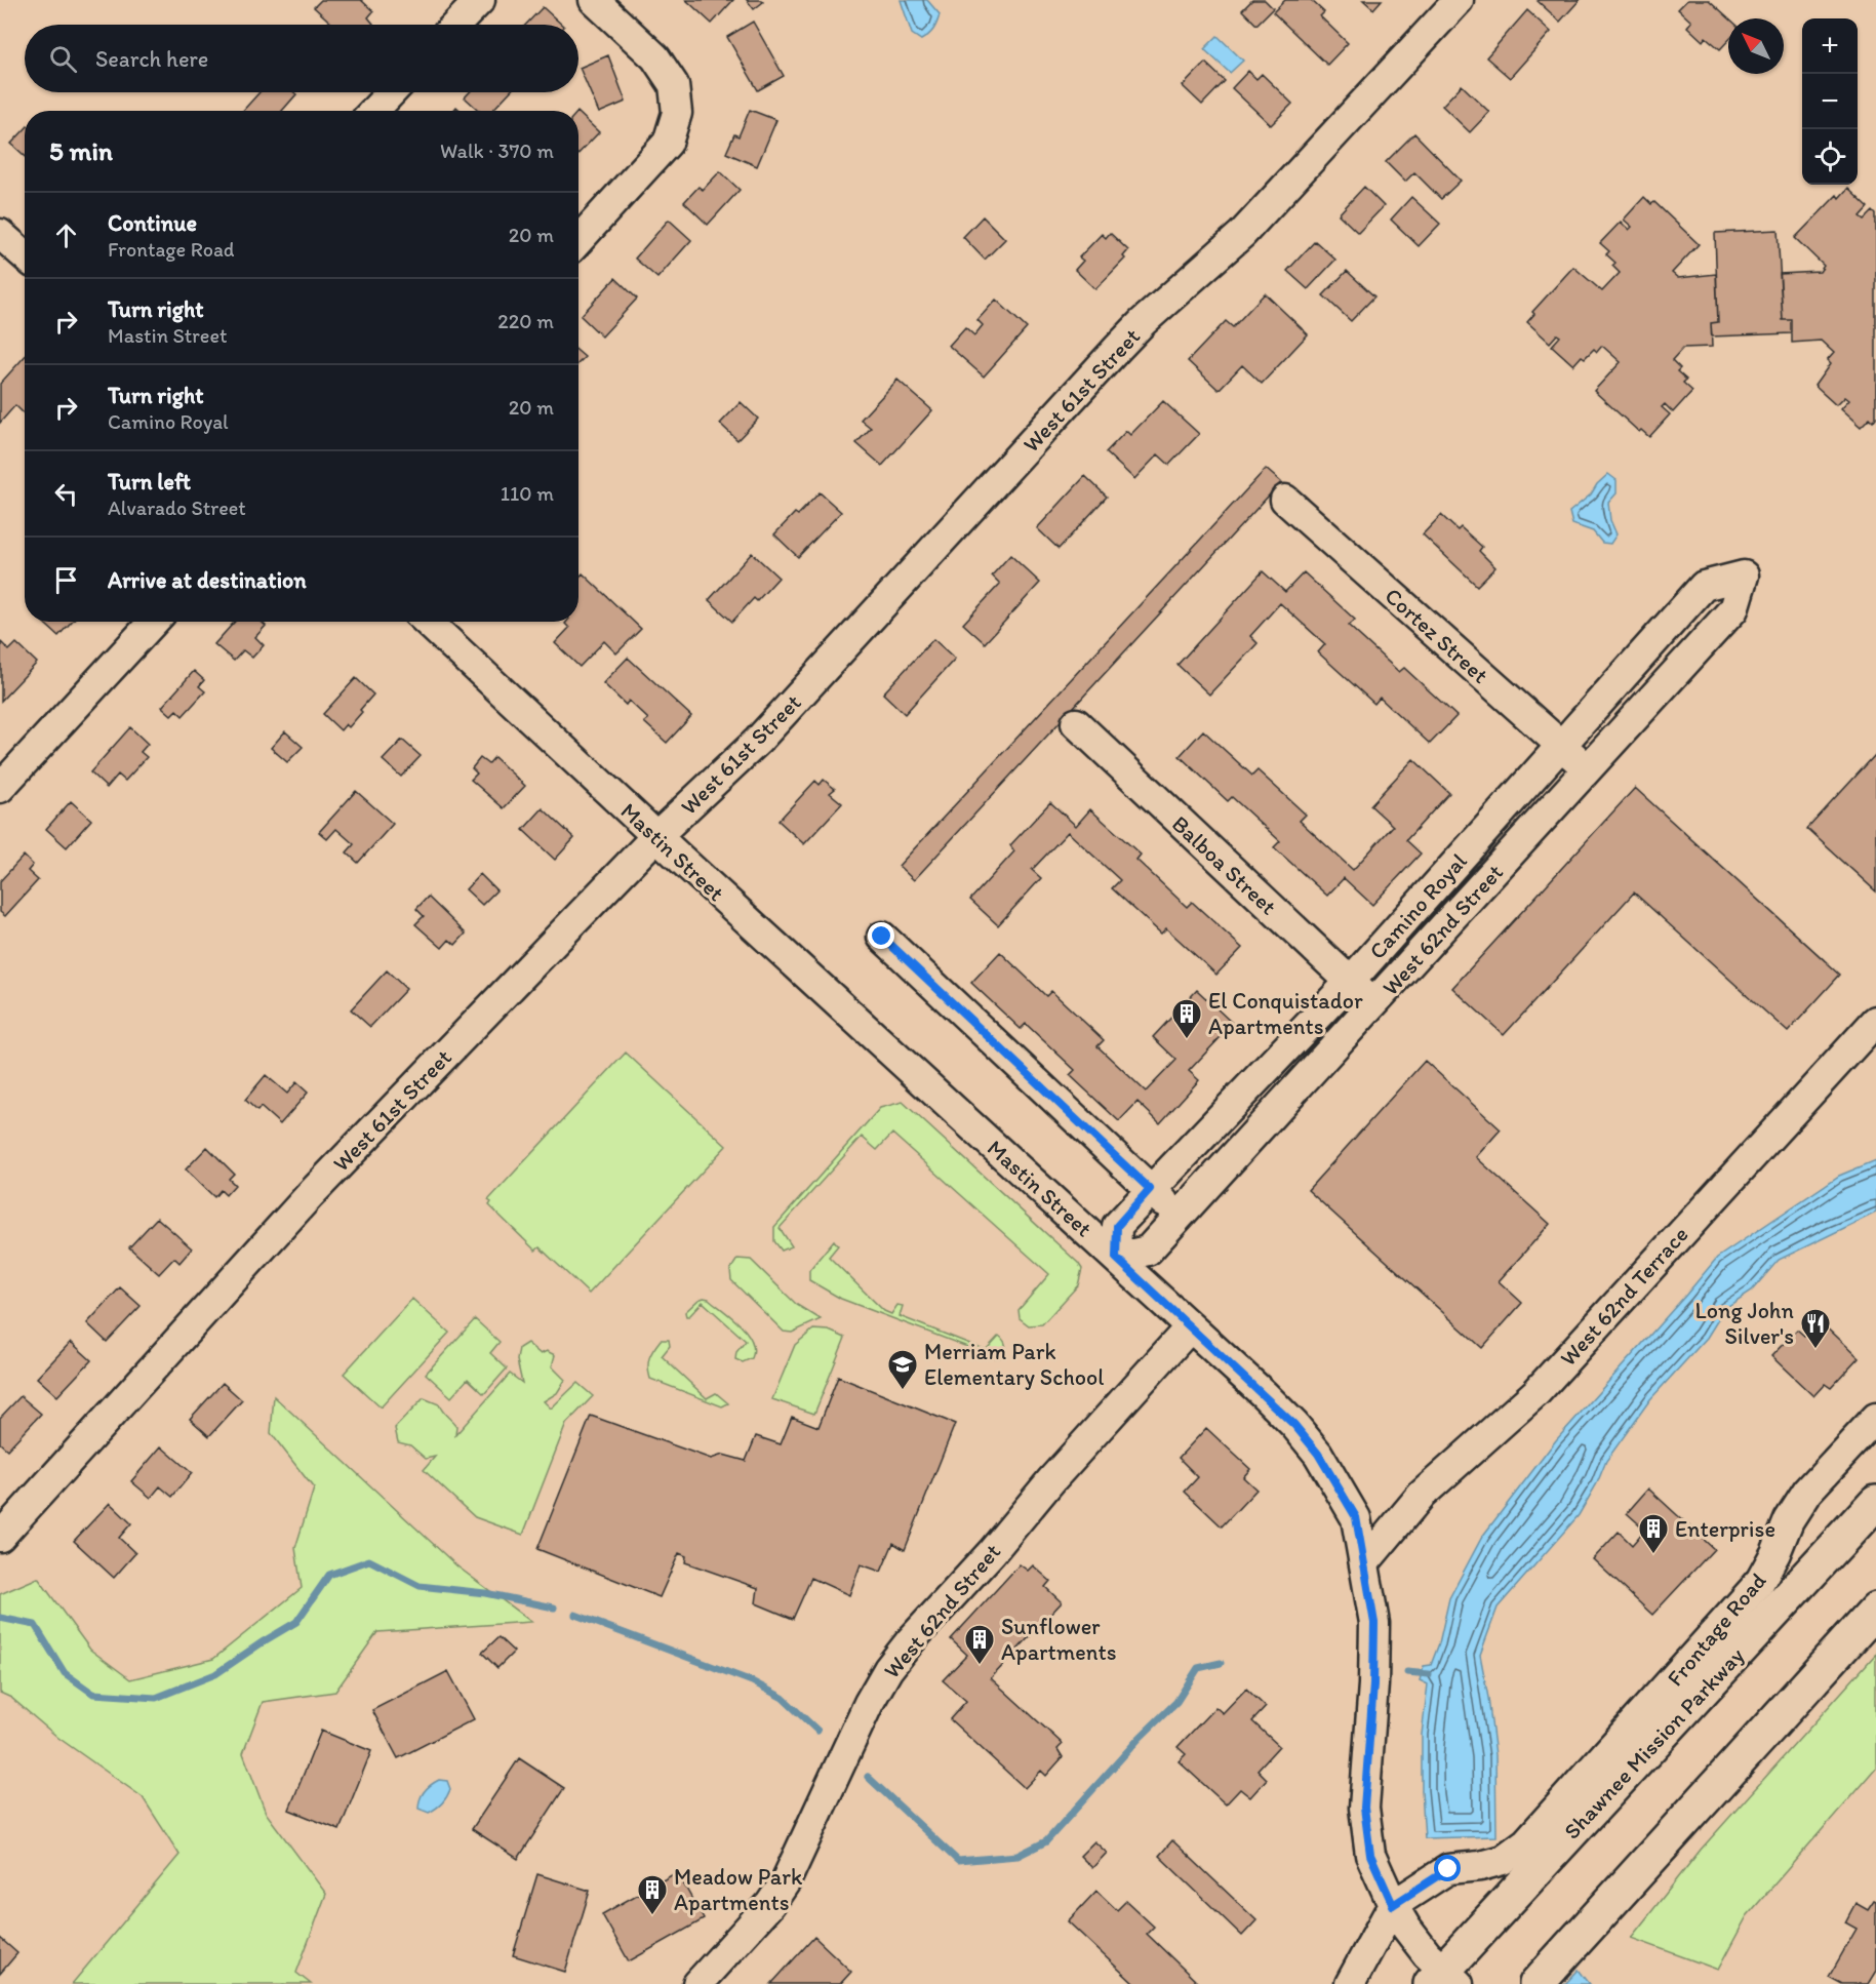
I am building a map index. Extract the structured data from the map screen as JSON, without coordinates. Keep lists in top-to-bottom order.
{
  "streets": {
    "highway": ["Shawnee Mission Parkway"],
    "street": [
      "West 61st Street",
      "Cortez Street",
      "Mastin Street",
      "Balboa Street",
      "Camino Royal",
      "West 62nd Street",
      "West 62nd Terrace",
      "Frontage Road"
    ]
  },
  "crossings": [
    ["West 61st Street", "Mastin Street"],
    ["Cortez Street", "Camino Royal"],
    ["Cortez Street", "West 62nd Street"],
    ["Mastin Street", "Camino Royal"],
    ["Mastin Street", "West 62nd Street"],
    ["Mastin Street", "West 62nd Terrace"],
    ["Mastin Street", "Frontage Road"],
    ["Mastin Street", "Shawnee Mission Parkway"],
    ["Balboa Street", "Camino Royal"],
    ["Balboa Street", "West 62nd Street"],
    ["Camino Royal", "West 62nd Street"]
  ],
  "places": {
    "building": [
      "El Conquistador Apartments",
      "Enterprise",
      "Sunflower Apartments",
      "Meadow Park Apartments"
    ],
    "restaurant": ["Long John Silver's"],
    "school or university": ["Merriam Park Elementary School"]
  },
  "north": "top left",
  "page": {
    "map_buttons": ["+", "−"],
    "search": "Search here",
    "heading": ["5 min", "Walk · 370 m"],
    "list": [
      ["Continue", "Frontage Road", "20 m"],
      ["Turn right", "Mastin Street", "220 m"],
      ["Turn right", "Camino Royal", "20 m"],
      ["Turn left", "Alvarado Street", "110 m"],
      "Arrive at destination"
    ]
  }
}
